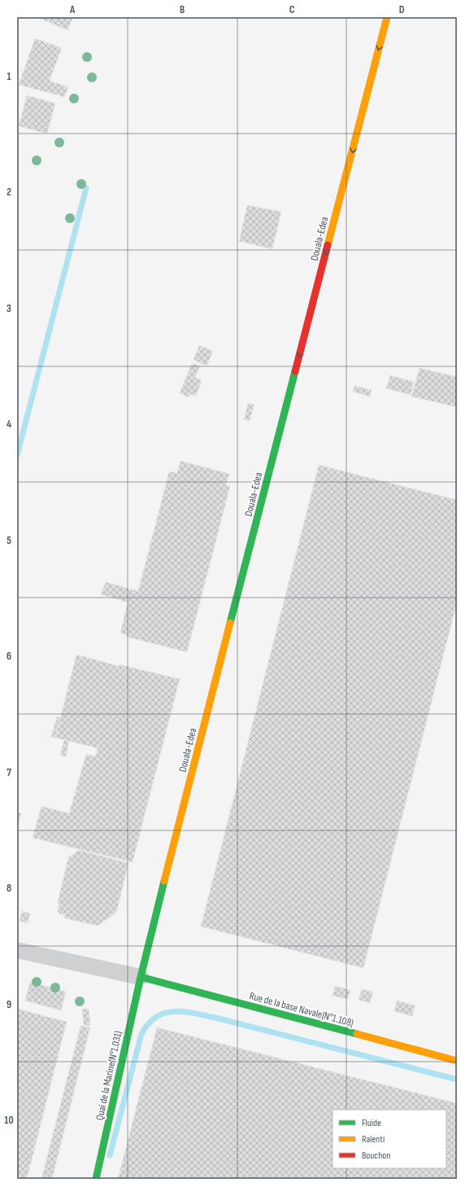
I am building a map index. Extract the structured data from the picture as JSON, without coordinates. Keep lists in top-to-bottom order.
{
  "streets": {
    "main road": ["Douala-Edea", "Rue de la base Navale(N°1.108)", "Quai de la Marine(N°1.031)"]
  },
  "crossings": [
    ["Douala-Edea", "Rue de la base Navale(N°1.108)"],
    ["Douala-Edea", "Quai de la Marine(N°1.031)"],
    ["Rue de la base Navale(N°1.108)", "Quai de la Marine(N°1.031)"]
  ],
  "one_way": ["Douala-Edea"],
  "legend": ["Fluide", "Ralenti", "Bouchon"],
  "grid": {
    "columns": [
      "A",
      "B",
      "C",
      "D"
    ],
    "rows": [
      "1",
      "2",
      "3",
      "4",
      "5",
      "6",
      "7",
      "8",
      "9",
      "10"
    ]
  }
}
